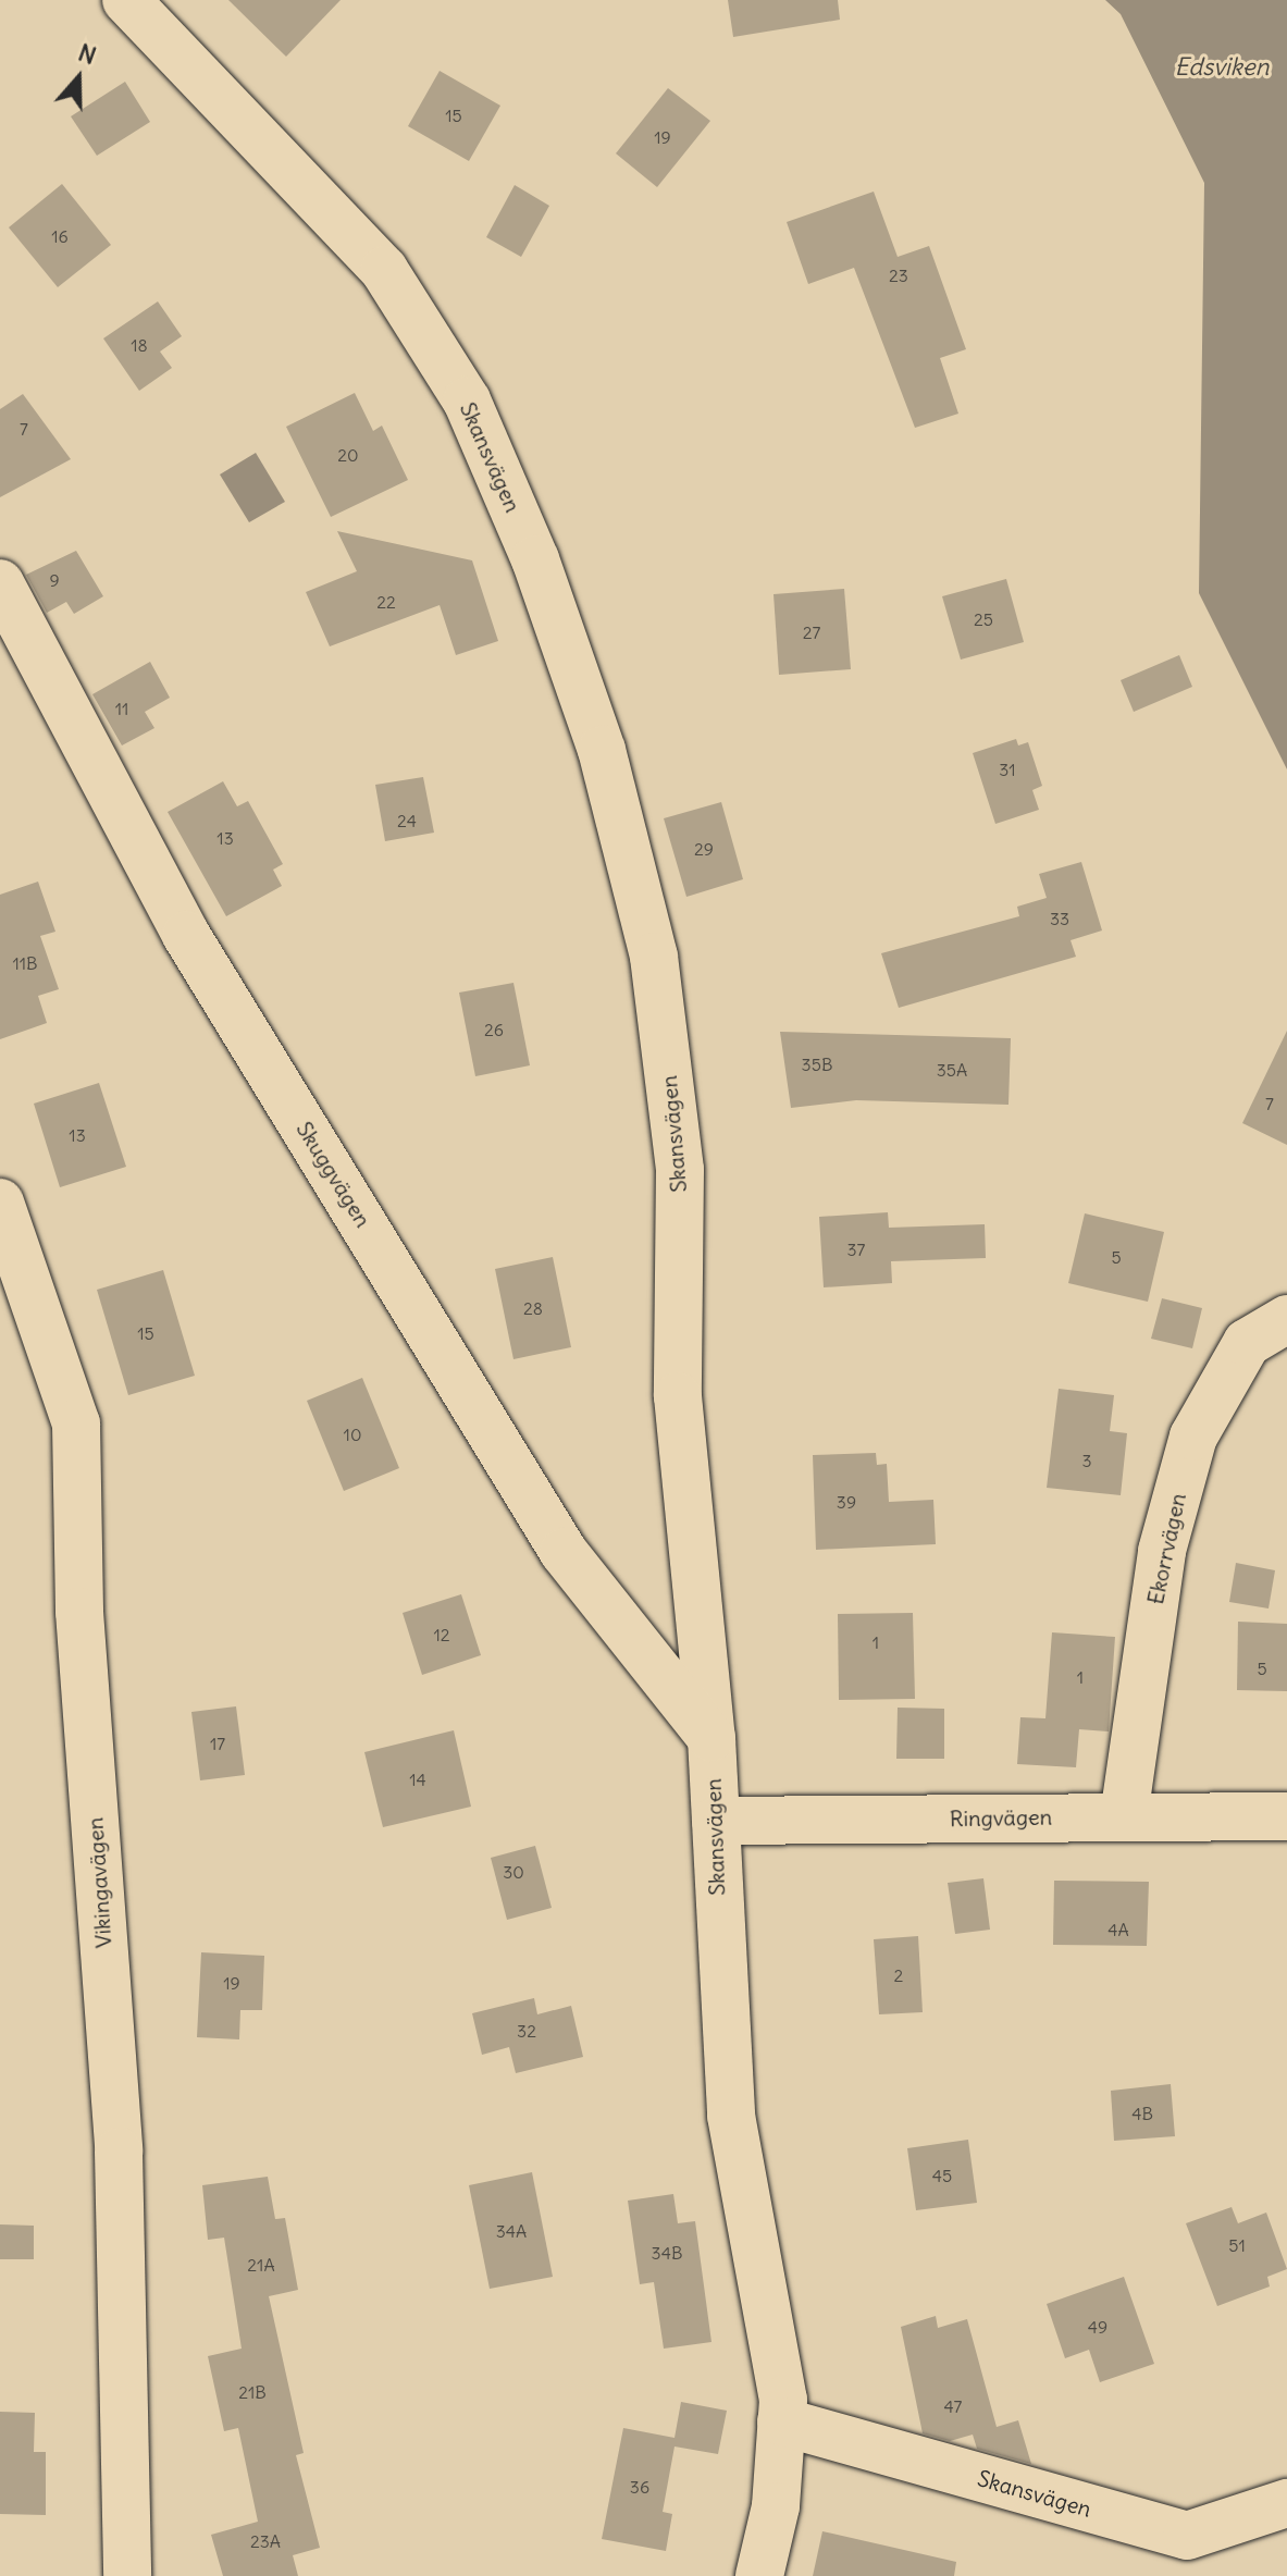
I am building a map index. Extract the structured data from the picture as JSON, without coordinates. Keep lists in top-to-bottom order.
{
  "streets": {
    "street": [
      "Skansvägen",
      "Skuggvägen",
      "Ekorrvägen",
      "Ringvägen",
      "Vikingavägen"
    ]
  },
  "crossings": [
    ["Skansvägen", "Skuggvägen"],
    ["Skansvägen", "Ringvägen"],
    ["Ekorrvägen", "Ringvägen"]
  ],
  "water": ["Edsviken"],
  "house_numbers": [
    "15",
    "19",
    "16",
    "23",
    "18",
    "7",
    "20",
    "9",
    "22",
    "25",
    "27",
    "11",
    "31",
    "24",
    "13",
    "29",
    "33",
    "11B",
    "26",
    "35B",
    "35A",
    "7",
    "13",
    "37",
    "5",
    "28",
    "15",
    "10",
    "3",
    "39",
    "12",
    "1",
    "5",
    "1",
    "17",
    "14",
    "30",
    "4A",
    "2",
    "19",
    "32",
    "4B",
    "45",
    "34A",
    "51",
    "34B",
    "21A",
    "49",
    "21B",
    "47",
    "36",
    "23A"
  ],
  "north": "top"
}
